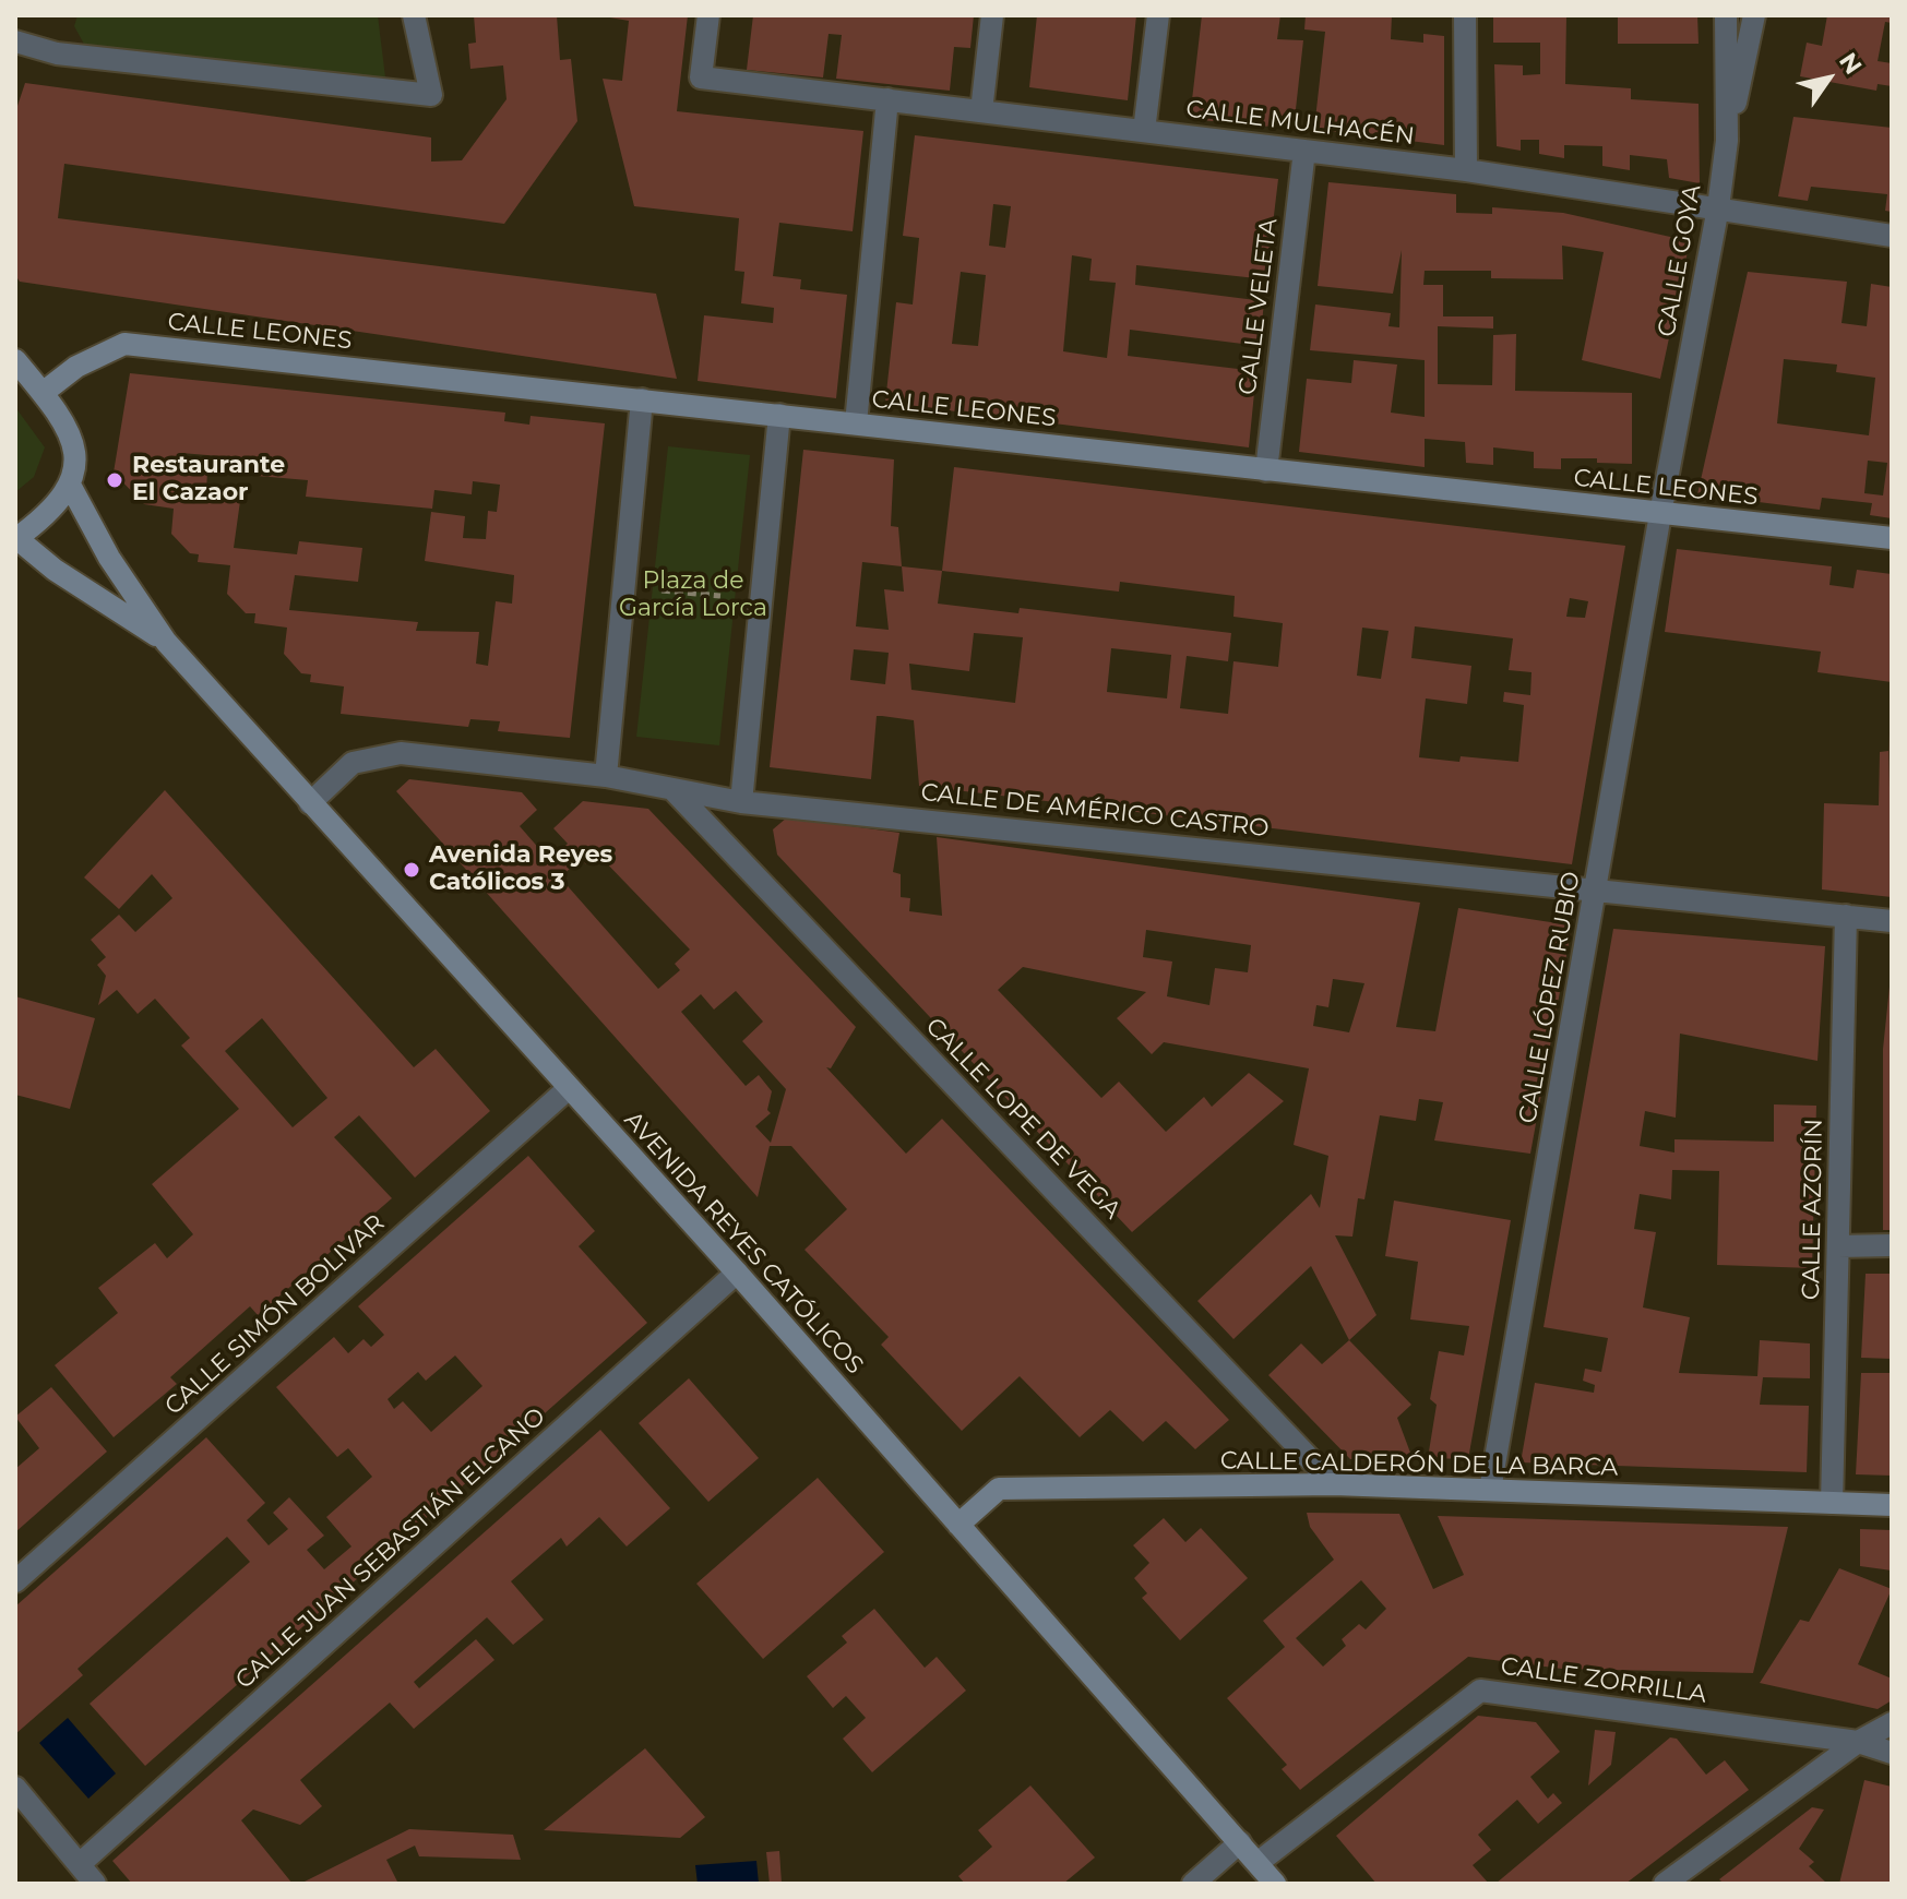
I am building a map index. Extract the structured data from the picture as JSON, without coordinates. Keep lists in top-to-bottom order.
{
  "streets": {
    "street": [
      "CALLE MULHACÉN",
      "CALLE GOYA",
      "CALLE VELETA",
      "CALLE LEONES",
      "CALLE DE AMÉRICO CASTRO",
      "CALLE LÓPEZ RUBIO",
      "CALLE LOPE DE VEGA",
      "CALLE AZORÍN",
      "AVENIDA REYES CATÓLICOS",
      "CALLE SIMÓN BOLIVAR",
      "CALLE CALDERÓN DE LA BARCA",
      "CALLE JUAN SEBASTIÁN ELCANO",
      "CALLE ZORRILLA"
    ]
  },
  "crossings": [
    ["CALLE MULHACÉN", "CALLE GOYA"],
    ["CALLE MULHACÉN", "CALLE VELETA"],
    ["CALLE GOYA", "CALLE LEONES"],
    ["CALLE GOYA", "CALLE LÓPEZ RUBIO"],
    ["CALLE VELETA", "CALLE LEONES"],
    ["CALLE LEONES", "CALLE LÓPEZ RUBIO"],
    ["CALLE DE AMÉRICO CASTRO", "CALLE LÓPEZ RUBIO"],
    ["CALLE DE AMÉRICO CASTRO", "CALLE LOPE DE VEGA"],
    ["CALLE DE AMÉRICO CASTRO", "CALLE AZORÍN"],
    ["CALLE DE AMÉRICO CASTRO", "AVENIDA REYES CATÓLICOS"],
    ["CALLE LÓPEZ RUBIO", "CALLE CALDERÓN DE LA BARCA"],
    ["CALLE LOPE DE VEGA", "CALLE CALDERÓN DE LA BARCA"],
    ["CALLE AZORÍN", "CALLE CALDERÓN DE LA BARCA"],
    ["AVENIDA REYES CATÓLICOS", "CALLE SIMÓN BOLIVAR"],
    ["AVENIDA REYES CATÓLICOS", "CALLE CALDERÓN DE LA BARCA"],
    ["AVENIDA REYES CATÓLICOS", "CALLE JUAN SEBASTIÁN ELCANO"],
    ["AVENIDA REYES CATÓLICOS", "CALLE ZORRILLA"]
  ],
  "parks": ["Plaza de García Lorca"],
  "places": ["Restaurante El Cazaor", "Avenida Reyes Católicos 3"],
  "north": "top right"
}
